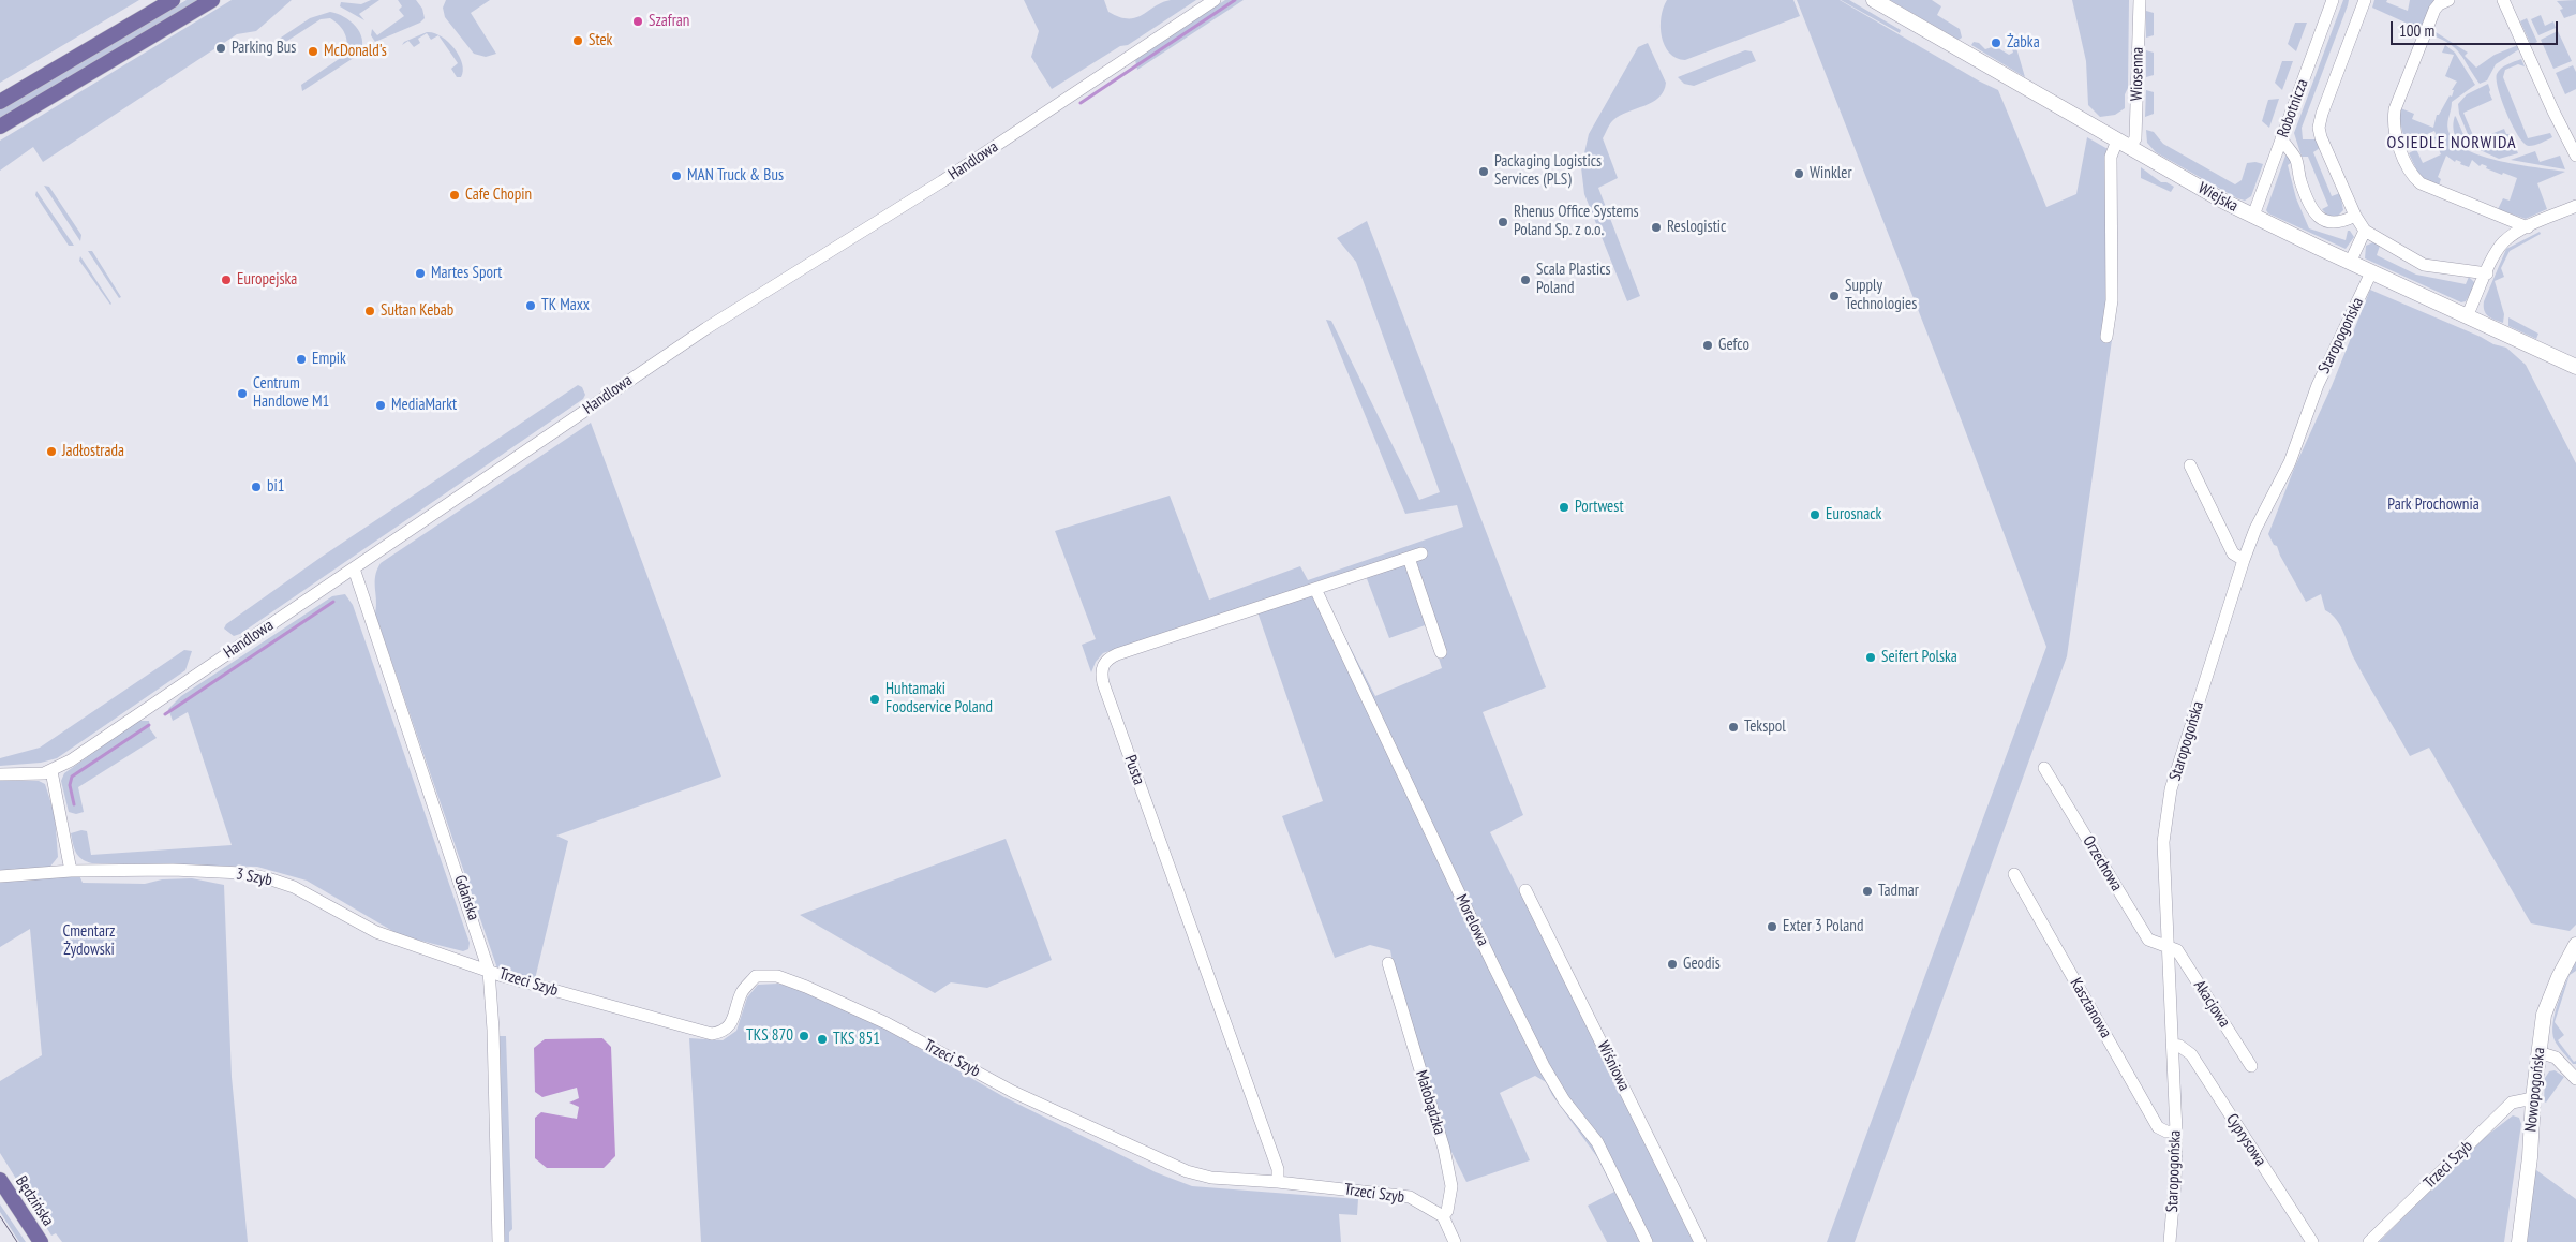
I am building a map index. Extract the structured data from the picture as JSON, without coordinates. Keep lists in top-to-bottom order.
{
  "streets": {
    "main road": ["Będzińska"],
    "street": [
      "Wiosenna",
      "Robotnicza",
      "Handlowa",
      "Wiejska",
      "Staropogońska",
      "Pusta",
      "Orzechowa",
      "3 Szyb",
      "Gdańska",
      "Morelowa",
      "Trzeci Szyb",
      "Akacjowa",
      "Kasztanowa",
      "Wiśniowa",
      "Nowopogońska",
      "Małobądzka",
      "Cyprysowa"
    ]
  },
  "crossings": [
    ["Wiosenna", "Wiejska"],
    ["Robotnicza", "Wiejska"],
    ["Handlowa", "Gdańska"],
    ["Wiejska", "Staropogońska"],
    ["Staropogońska", "Orzechowa"],
    ["Staropogońska", "Akacjowa"],
    ["Staropogońska", "Kasztanowa"],
    ["Staropogońska", "Cyprysowa"],
    ["Pusta", "Morelowa"],
    ["Pusta", "Trzeci Szyb"],
    ["Orzechowa", "Akacjowa"],
    ["3 Szyb", "Gdańska"],
    ["3 Szyb", "Trzeci Szyb"],
    ["Gdańska", "Trzeci Szyb"],
    ["Trzeci Szyb", "Nowopogońska"],
    ["Trzeci Szyb", "Małobądzka"]
  ],
  "districts": ["OSIEDLE NORWIDA"],
  "parks": ["Park Prochownia", "Cmentarz Żydowski"],
  "places": [
    "Szafran",
    "Stek",
    "Żabka",
    "Parking Bus",
    "McDonald's",
    "Packaging Logistics Services (PLS)",
    "Winkler",
    "MAN Truck & Bus",
    "Cafe Chopin",
    "Rhenus Office Systems Poland Sp. z o.o.",
    "Reslogistic",
    "Martes Sport",
    "Europejska",
    "Scala Plastics Poland",
    "Supply Technologies",
    "TK Maxx",
    "Sułtan Kebab",
    "Gefco",
    "Empik",
    "Centrum Handlowe M1",
    "MediaMarkt",
    "Jadłostrada",
    "bi1",
    "Portwest",
    "Eurosnack",
    "Seifert Polska",
    "Huhtamaki Foodservice Poland",
    "Tekspol",
    "Tadmar",
    "Exter 3 Poland",
    "Geodis",
    "TKS 870",
    "TKS 851"
  ],
  "scale_bar": "100 m"
}
